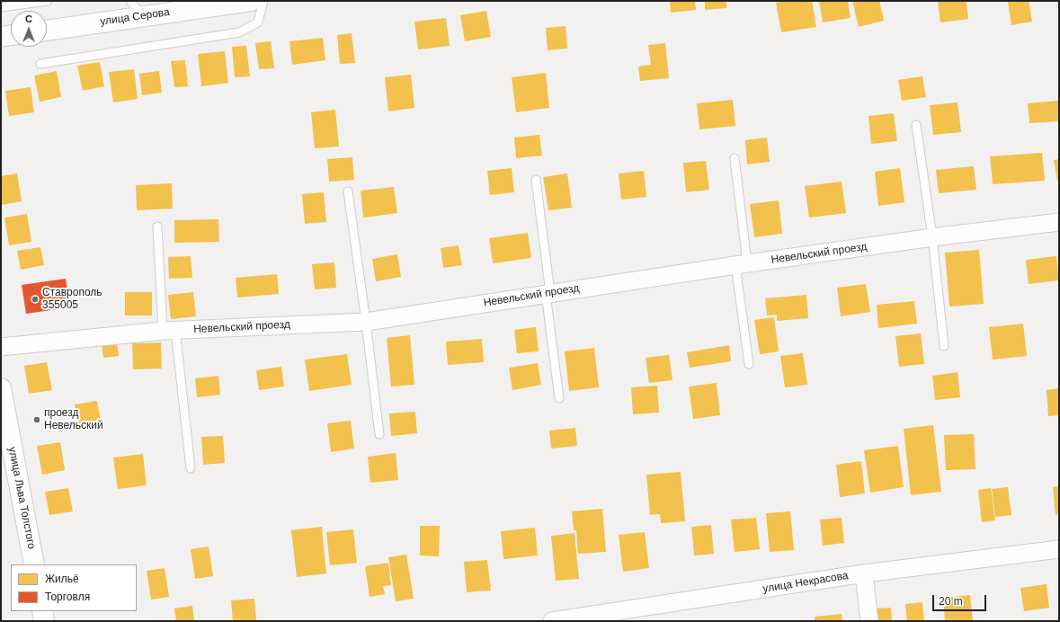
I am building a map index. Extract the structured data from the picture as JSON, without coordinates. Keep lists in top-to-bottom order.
{
  "streets": {
    "main road": ["улица Серова", "улица Льва Толстого"],
    "street": ["Невельский проезд", "улица Некрасова"]
  },
  "places": ["Ставрополь 355005", "проезд Невельский"],
  "legend": ["Жильё", "Торговля"],
  "scale_bar": "20 m",
  "north": "top"
}
